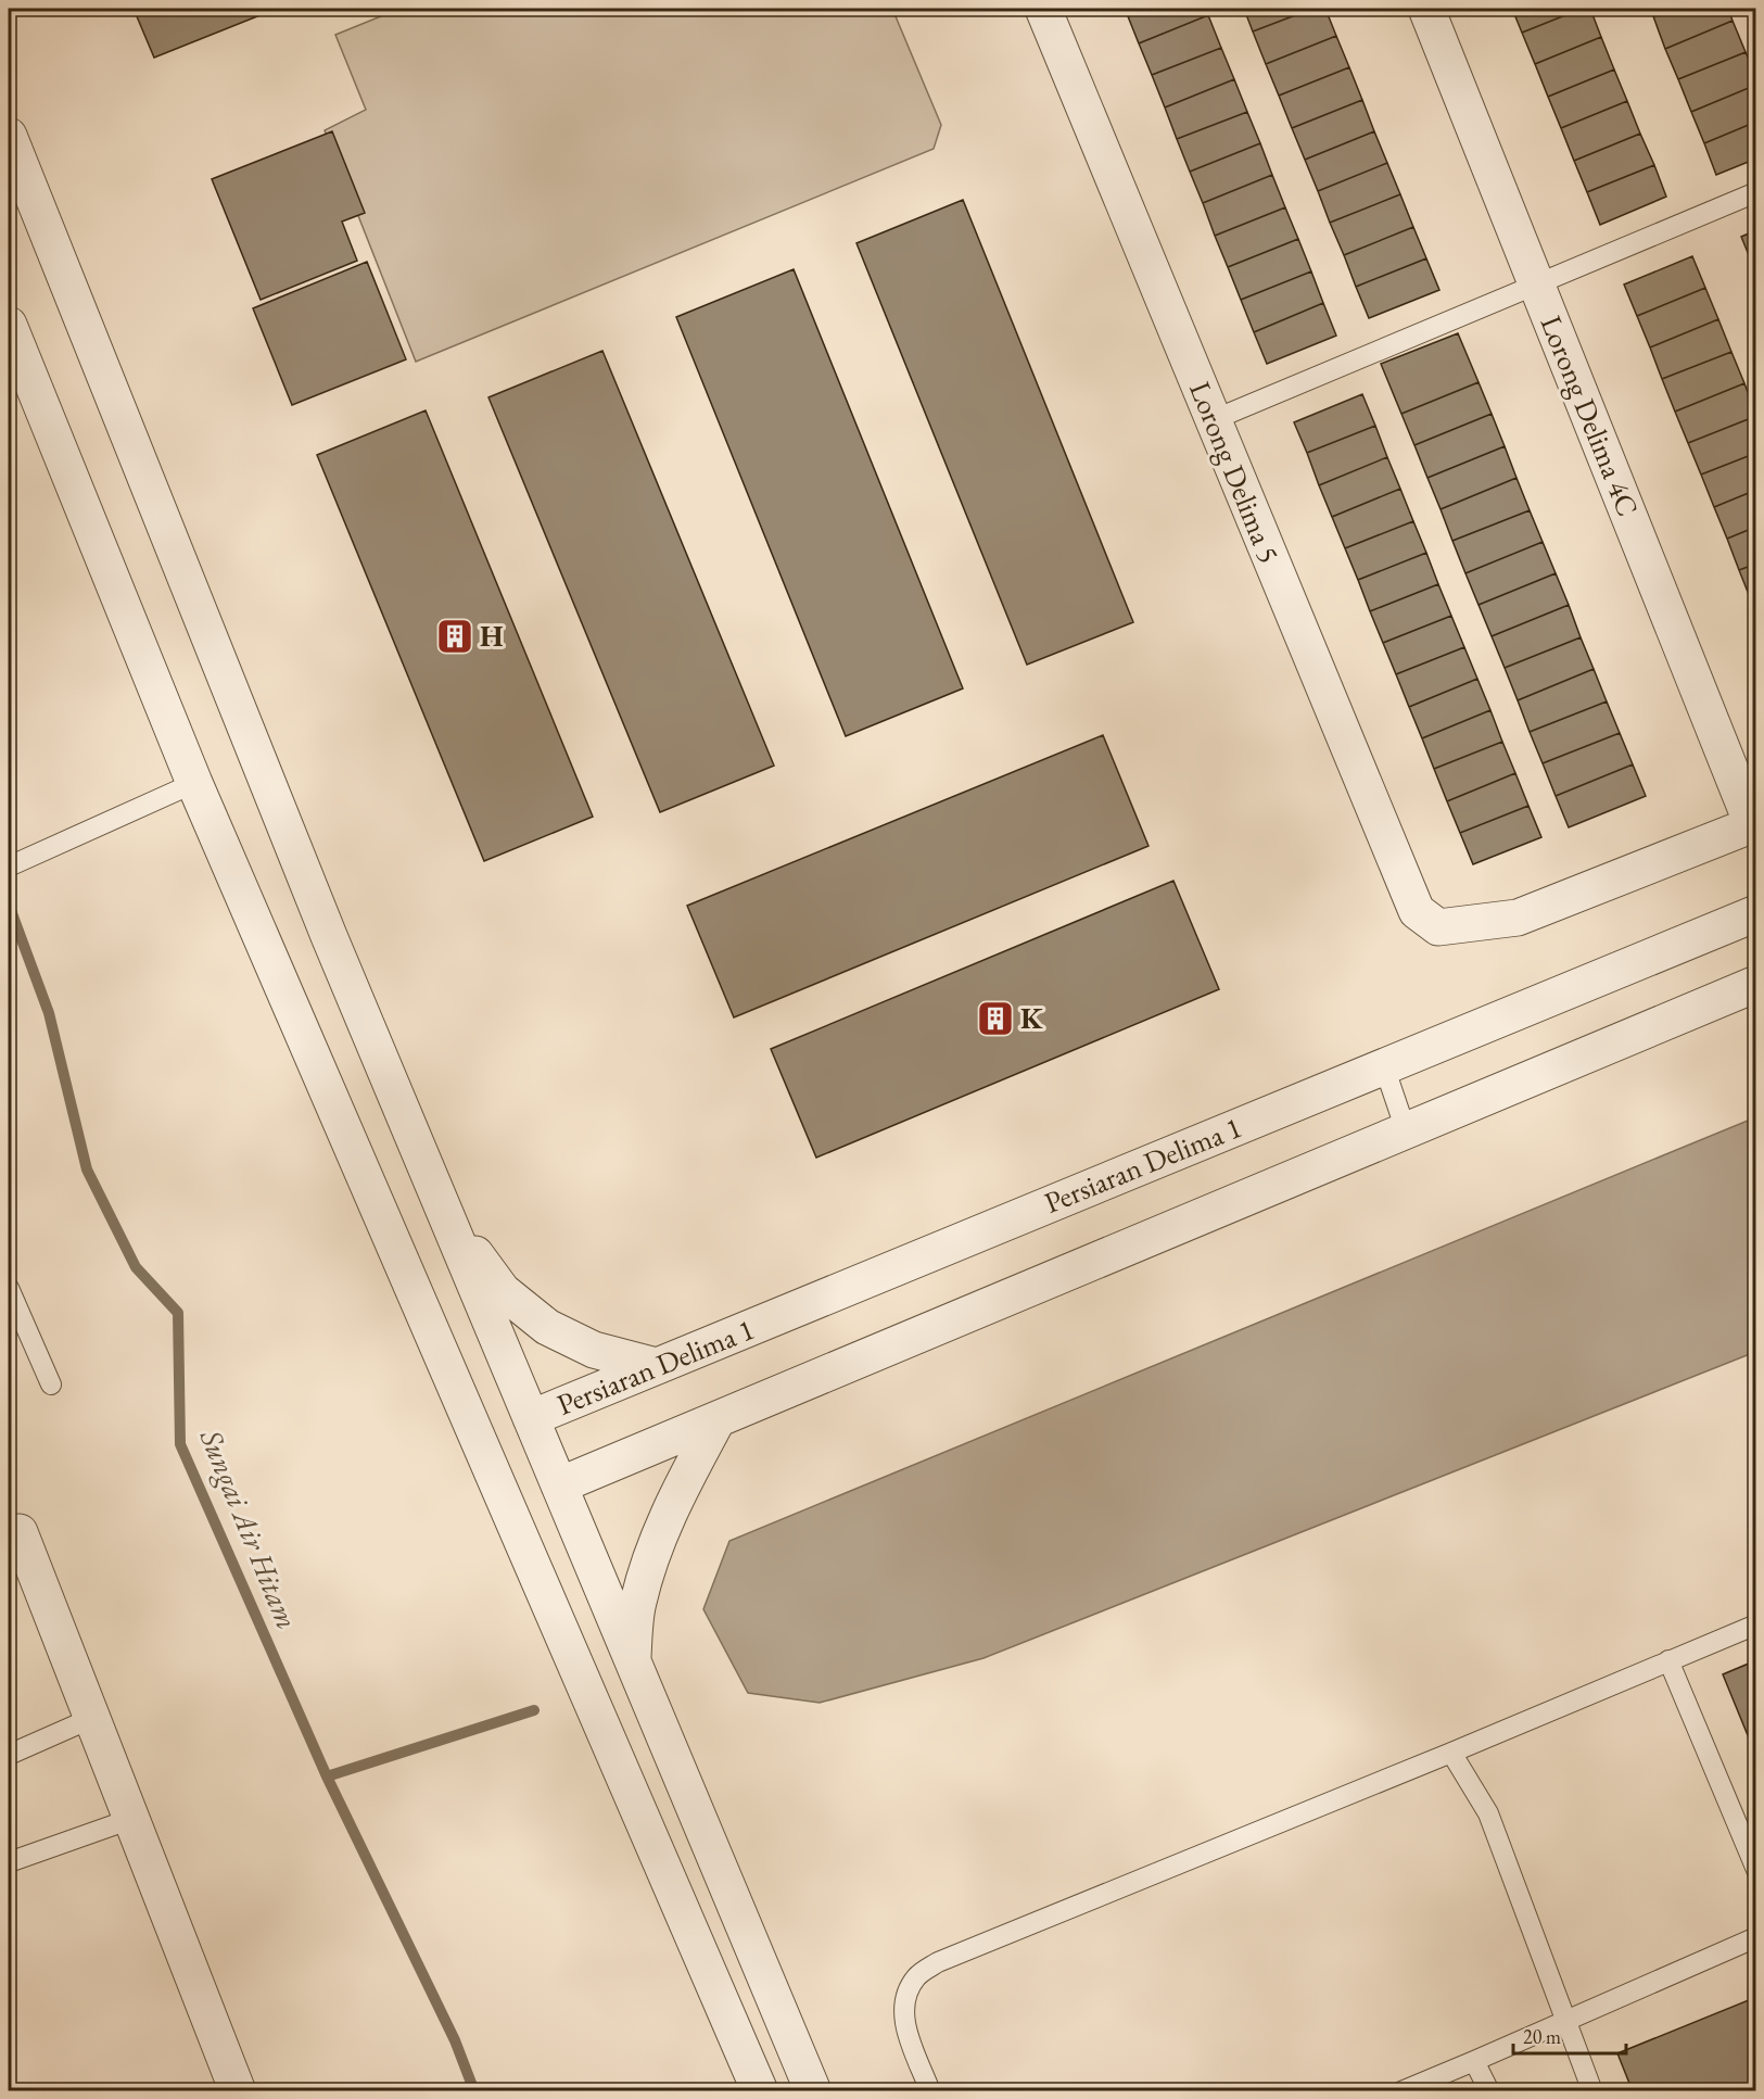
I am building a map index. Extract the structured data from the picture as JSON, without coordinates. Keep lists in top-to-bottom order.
{
  "streets": {
    "street": ["Lorong Delima 4C", "Lorong Delima 5", "Persiaran Delima 1"]
  },
  "crossings": [
    ["Lorong Delima 4C", "Lorong Delima 5"]
  ],
  "water": ["Sungai Air Hitam"],
  "places": {
    "building": ["H", "K"]
  },
  "scale_bar": "20 m"
}
